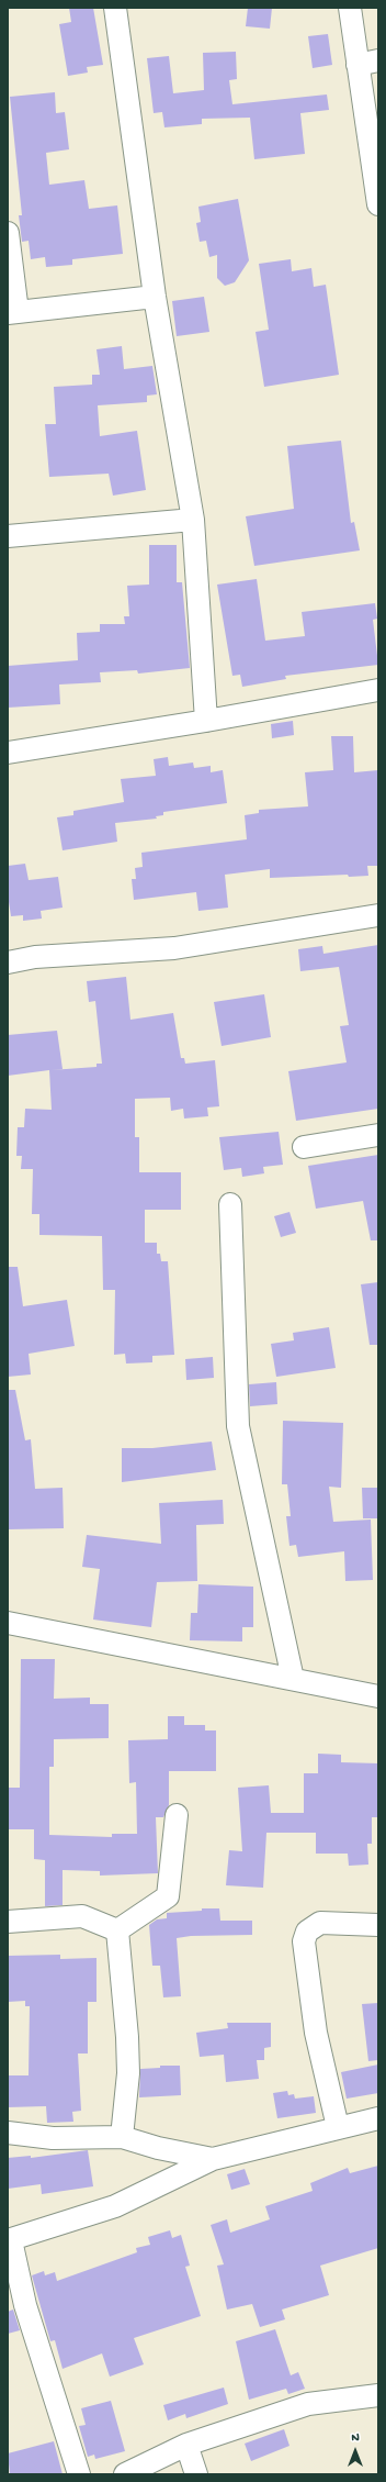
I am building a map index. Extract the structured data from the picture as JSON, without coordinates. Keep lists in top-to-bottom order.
{
  "north": "top"
}
